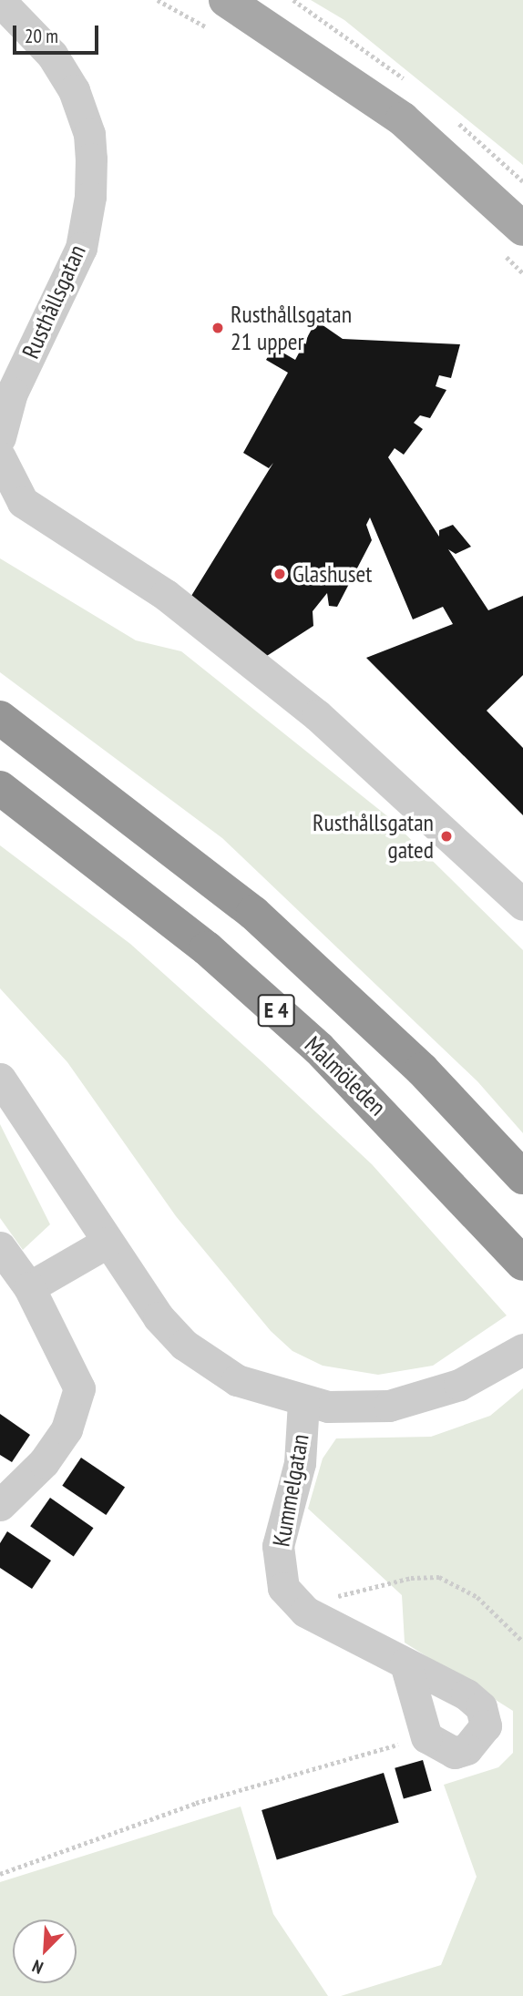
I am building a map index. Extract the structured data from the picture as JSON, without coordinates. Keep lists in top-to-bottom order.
{
  "streets": {
    "highway": ["E 4", "Malmöleden"],
    "street": ["Rusthållsgatan", "Kummelgatan"]
  },
  "places": ["Rusthållsgatan 21 upper", "Glashuset", "Rusthållsgatan gated"],
  "scale_bar": "20 m",
  "north": "bottom left"
}
